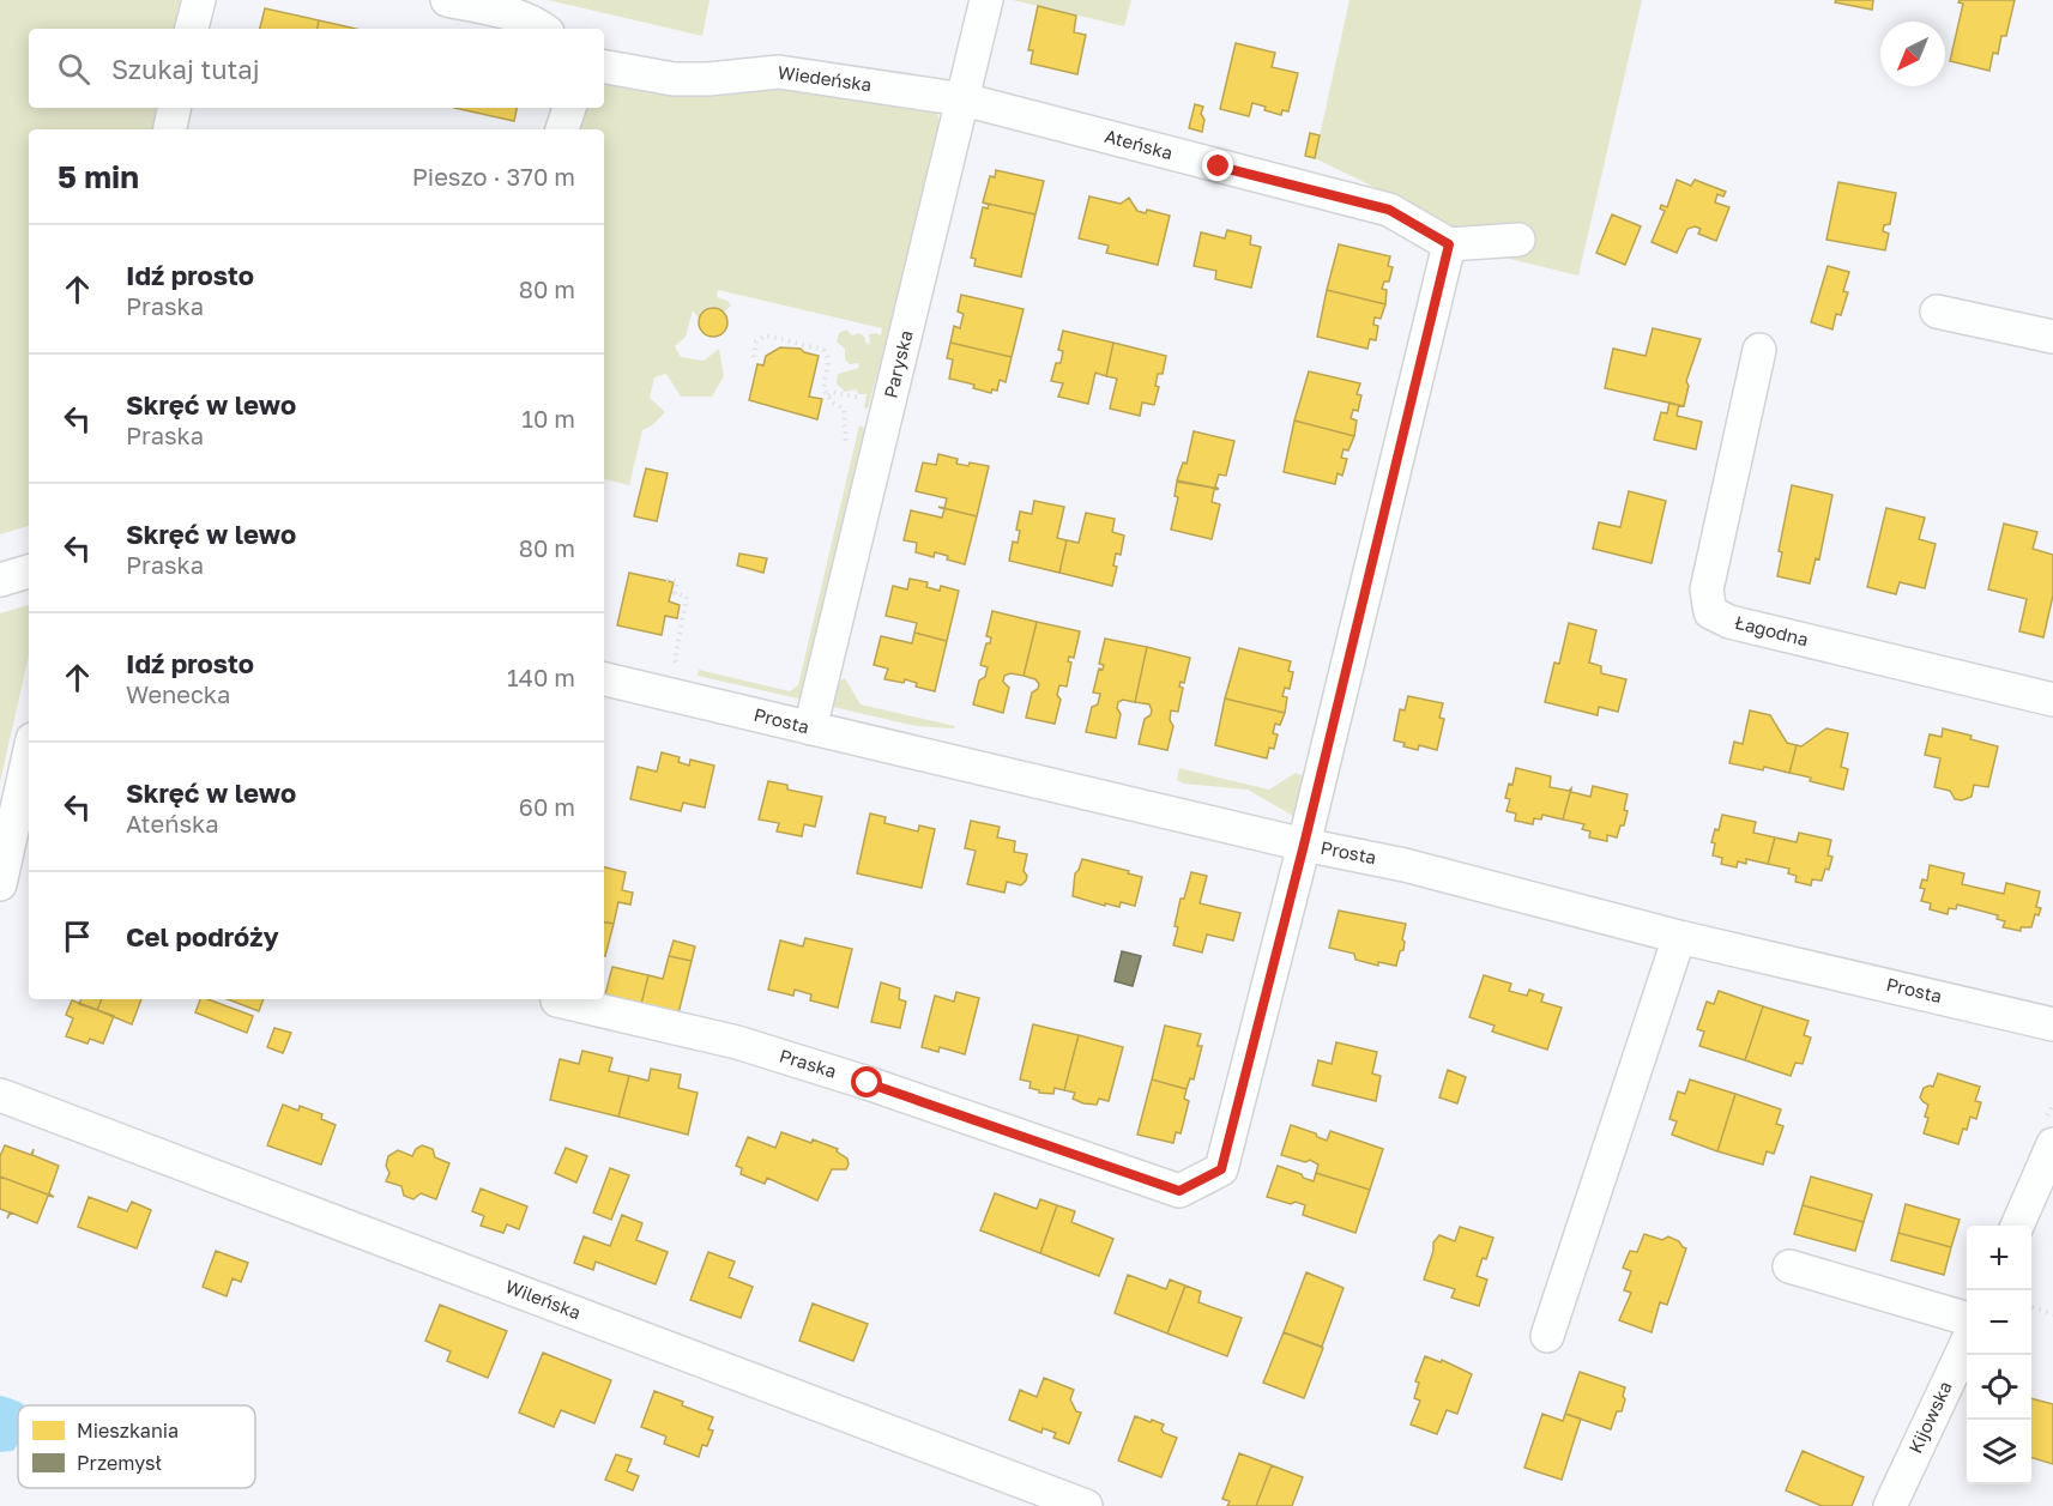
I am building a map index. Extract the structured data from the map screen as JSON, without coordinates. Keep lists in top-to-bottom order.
{
  "streets": {
    "street": [
      "Wiedeńska",
      "Ateńska",
      "Paryska",
      "Łagodna",
      "Prosta",
      "Praska",
      "Wileńska",
      "Kijowska"
    ]
  },
  "crossings": [
    ["Wiedeńska", "Ateńska"],
    ["Wiedeńska", "Paryska"],
    ["Ateńska", "Paryska"],
    ["Ateńska", "Praska"],
    ["Paryska", "Prosta"],
    ["Prosta", "Praska"]
  ],
  "legend": ["Mieszkania", "Przemysł"],
  "north": "bottom left",
  "page": {
    "search": "Szukaj tutaj",
    "heading": ["5 min", "Pieszo · 370 m"],
    "list": [
      ["Idź prosto", "Praska", "80 m"],
      ["Skręć w lewo", "Praska", "10 m"],
      ["Skręć w lewo", "Praska", "80 m"],
      ["Idź prosto", "Wenecka", "140 m"],
      ["Skręć w lewo", "Ateńska", "60 m"],
      "Cel podróży"
    ],
    "map_buttons": ["+", "−"]
  }
}
